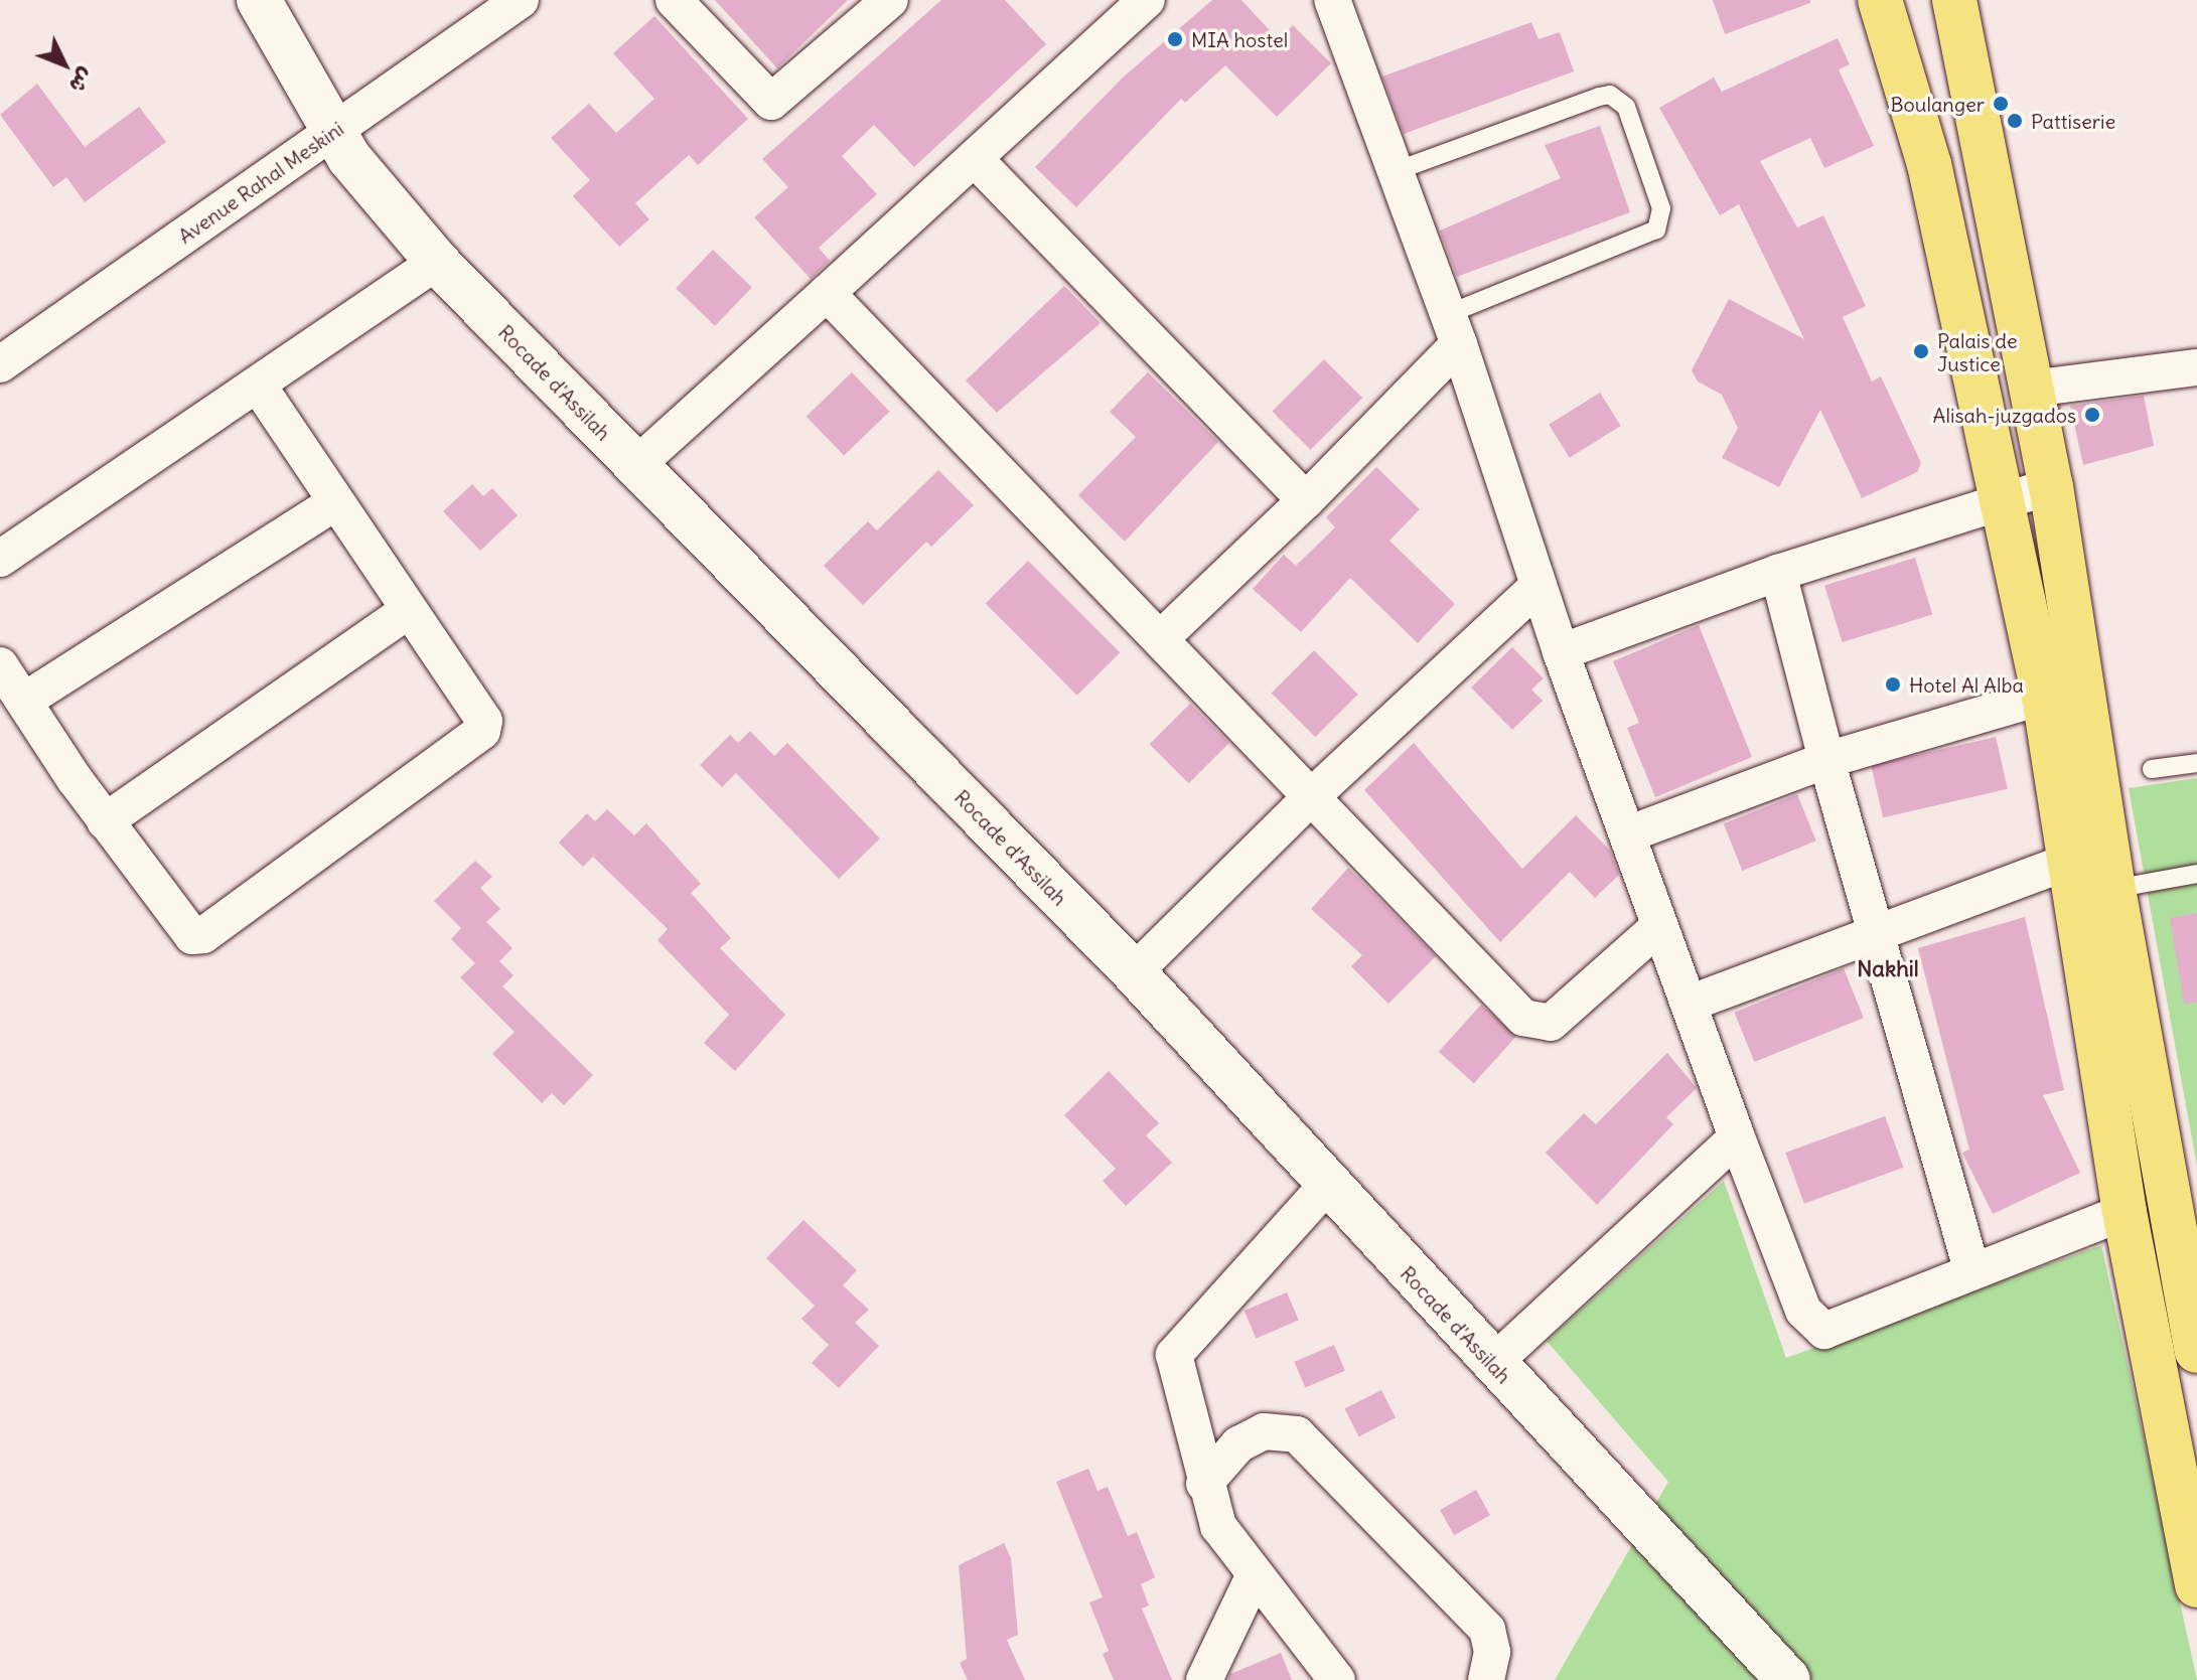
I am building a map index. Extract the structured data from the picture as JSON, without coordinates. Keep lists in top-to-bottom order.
{
  "streets": {
    "street": ["Avenue Rahal Meskini", "Rocade d'Assilah"]
  },
  "crossings": [
    ["Avenue Rahal Meskini", "Rocade d'Assilah"]
  ],
  "districts": ["Nakhil"],
  "places": [
    "MIA hostel",
    "Boulanger",
    "Pattiserie",
    "Palais de Justice",
    "Alisah-juzgados",
    "Hotel Al Alba"
  ],
  "north": "bottom right"
}
